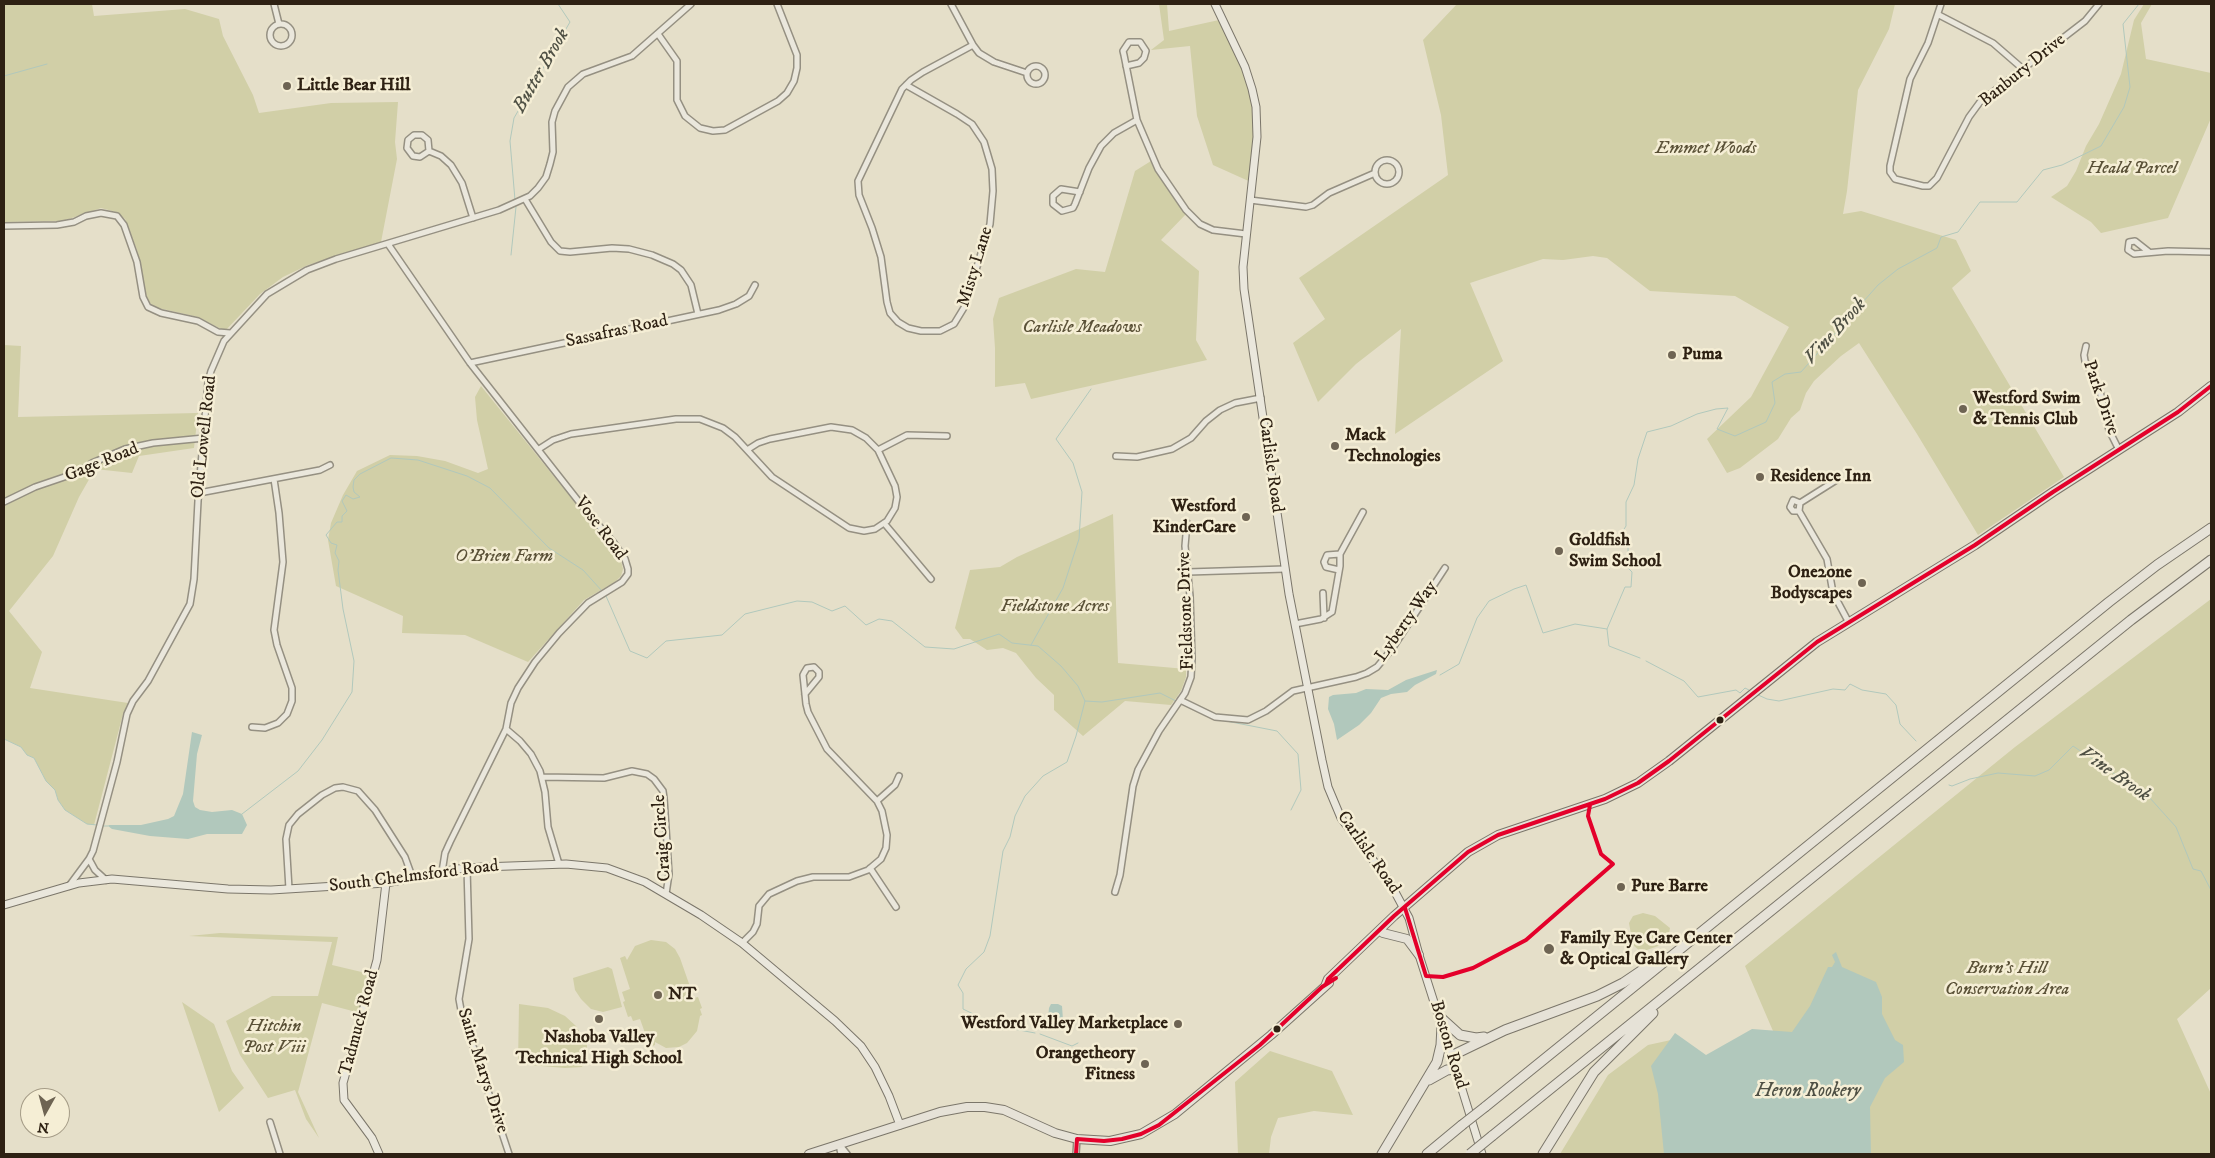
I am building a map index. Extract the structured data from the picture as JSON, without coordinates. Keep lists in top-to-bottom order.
{
  "streets": {
    "main road": [
      "Carlisle Road",
      "South Chelmsford Road",
      "Tadmuck Road",
      "Boston Road"
    ],
    "street": [
      "Banbury Drive",
      "Misty Lane",
      "Sassafras Road",
      "Park Drive",
      "Old Lowell Road",
      "Gage Road",
      "Vose Road",
      "Fieldstone Drive",
      "Lyberty Way",
      "Craig Circle",
      "Saint Marys Drive"
    ]
  },
  "crossings": [
    ["Sassafras Road", "Vose Road"],
    ["Old Lowell Road", "Gage Road"],
    ["Old Lowell Road", "Vose Road"],
    ["Old Lowell Road", "South Chelmsford Road"],
    ["Carlisle Road", "Lyberty Way"],
    ["Carlisle Road", "Boston Road"],
    ["Vose Road", "South Chelmsford Road"],
    ["Fieldstone Drive", "Lyberty Way"],
    ["Craig Circle", "South Chelmsford Road"],
    ["South Chelmsford Road", "Tadmuck Road"],
    ["South Chelmsford Road", "Saint Marys Drive"]
  ],
  "water": ["Butter Brook", "Vine Brook", "Heron Rookery"],
  "parks": [
    "Emmet Woods",
    "Heald Parcel",
    "Carlisle Meadows",
    "O'Brien Farm",
    "Fieldstone Acres",
    "Burn’s Hill Conservation Area",
    "Hitchin Post Viii"
  ],
  "places": [
    "Little Bear Hill",
    "Puma",
    "Westford Swim & Tennis Club",
    "Mack Technologies",
    "Residence Inn",
    "Westford KinderCare",
    "Goldfish Swim School",
    "One2one Bodyscapes",
    "Pure Barre",
    "Family Eye Care Center & Optical Gallery",
    "NT",
    "Nashoba Valley Technical High School",
    "Westford Valley Marketplace",
    "Orangetheory Fitness"
  ],
  "north": "bottom"
}
